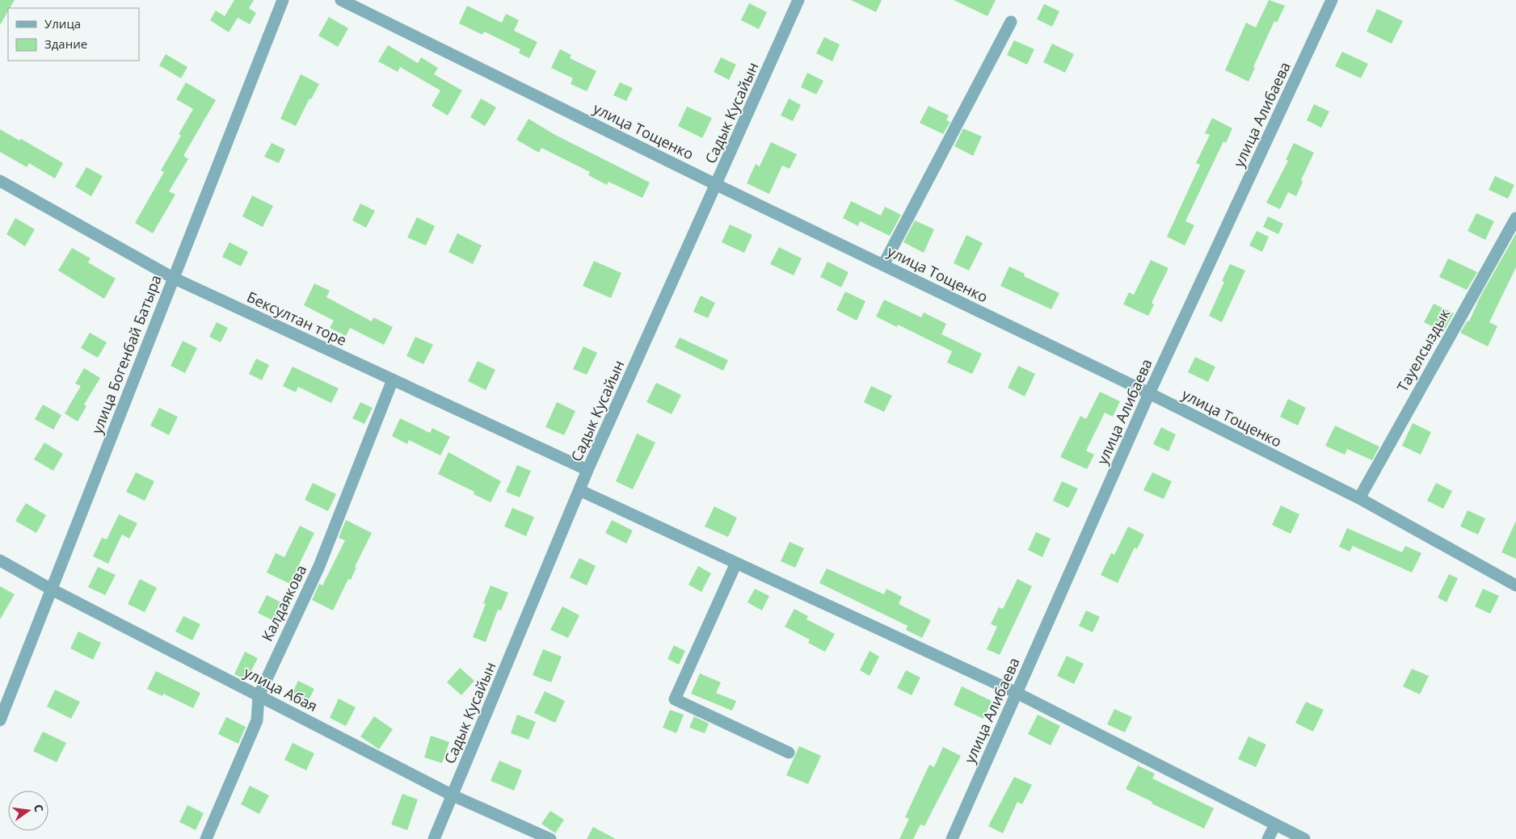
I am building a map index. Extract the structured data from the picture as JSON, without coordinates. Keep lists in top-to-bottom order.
{
  "streets": {
    "street": [
      "Садык Кусайын",
      "улица Алибаева",
      "улица Тощенко",
      "Бексултан торе",
      "Тауелсыздык",
      "улица Богенбай Батыра",
      "Калдаякова",
      "улица Абая"
    ]
  },
  "crossings": [
    ["Садык Кусайын", "улица Тощенко"],
    ["Садык Кусайын", "Бексултан торе"],
    ["Садык Кусайын", "улица Абая"],
    ["улица Алибаева", "улица Тощенко"],
    ["улица Тощенко", "Тауелсыздык"],
    ["Бексултан торе", "улица Богенбай Батыра"],
    ["Бексултан торе", "Калдаякова"],
    ["улица Богенбай Батыра", "улица Абая"],
    ["Калдаякова", "улица Абая"]
  ],
  "legend": ["Улица", "Здание"],
  "north": "right"
}
